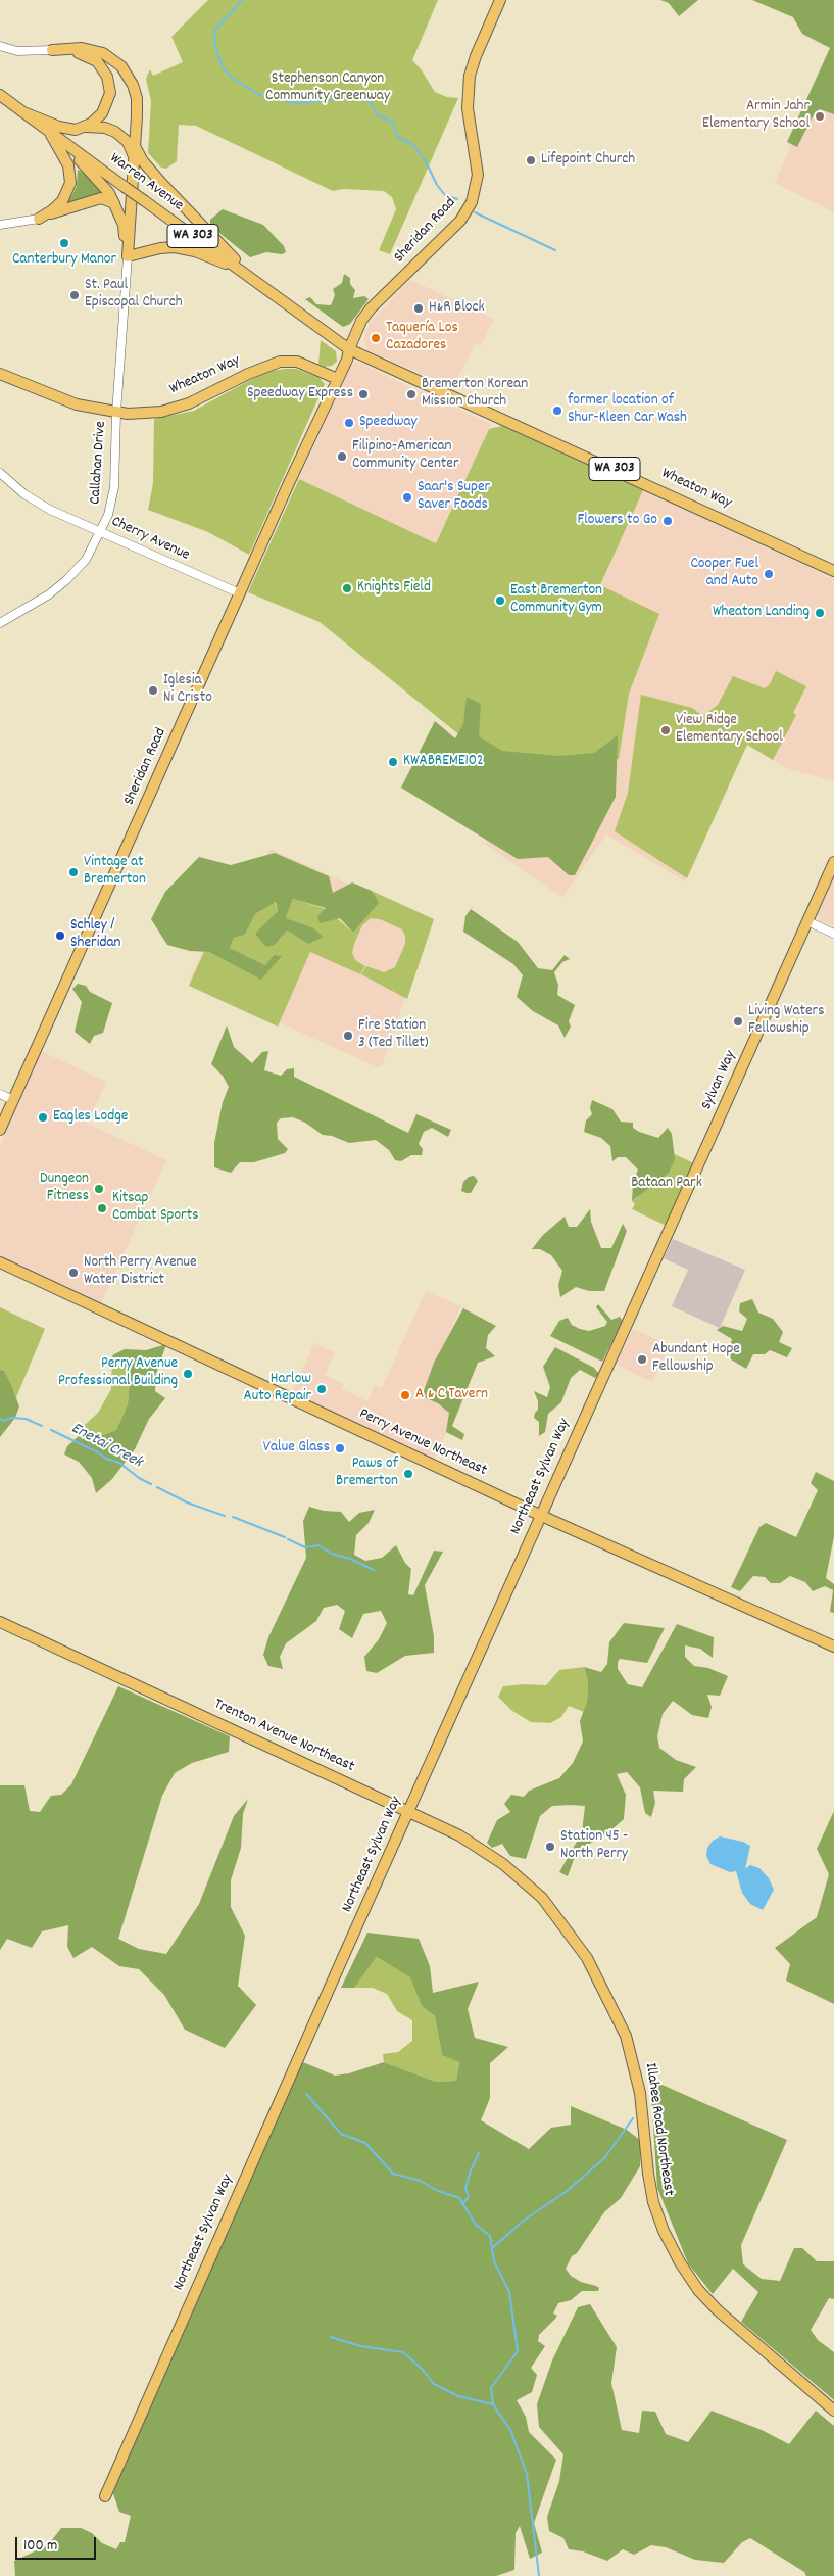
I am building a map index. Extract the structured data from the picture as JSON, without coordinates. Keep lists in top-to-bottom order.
{
  "streets": {
    "main road": [
      "Warren Avenue",
      "Sheridan Road",
      "WA 303",
      "Wheaton Way",
      "Sylvan Way",
      "Perry Avenue Northeast",
      "Northeast Sylvan Way",
      "Trenton Avenue Northeast",
      "Illahee Road Northeast"
    ],
    "street": ["Callahan Drive", "Cherry Avenue"]
  },
  "crossings": [
    ["Warren Avenue", "Sheridan Road"],
    ["Warren Avenue", "Wheaton Way"],
    ["Sheridan Road", "Wheaton Way"],
    ["Sheridan Road", "Cherry Avenue"],
    ["Wheaton Way", "Callahan Drive"],
    ["Callahan Drive", "Cherry Avenue"],
    ["Sylvan Way", "Northeast Sylvan Way"],
    ["Perry Avenue Northeast", "Northeast Sylvan Way"],
    ["Northeast Sylvan Way", "Trenton Avenue Northeast"],
    ["Trenton Avenue Northeast", "Illahee Road Northeast"]
  ],
  "water": ["Enetai Creek"],
  "parks": ["Stephenson Canyon Community Greenway", "Bataan Park"],
  "places": [
    "Armin Jahr Elementary School",
    "Lifepoint Church",
    "Canterbury Manor",
    "St. Paul Episcopal Church",
    "H&R Block",
    "Taquería Los Cazadores",
    "Speedway Express",
    "Bremerton Korean Mission Church",
    "former location of Shur-Kleen Car Wash",
    "Speedway",
    "Filipino-American Community Center",
    "Saar's Super Saver Foods",
    "Flowers to Go",
    "Cooper Fuel and Auto",
    "Knights Field",
    "East Bremerton Community Gym",
    "Wheaton Landing",
    "Iglesia Ni Cristo",
    "View Ridge Elementary School",
    "KWABREME102",
    "Vintage at Bremerton",
    "Schley / Sheridan",
    "Living Waters Fellowship",
    "Fire Station 3 (Ted Tillet)",
    "Eagles Lodge",
    "Dungeon Fitness",
    "Kitsap Combat Sports",
    "North Perry Avenue Water District",
    "Abundant Hope Fellowship",
    "Perry Avenue Professional Building",
    "Harlow Auto Repair",
    "A & C Tavern",
    "Value Glass",
    "Paws of Bremerton",
    "Station 45 - North Perry"
  ],
  "scale_bar": "100 m"
}
